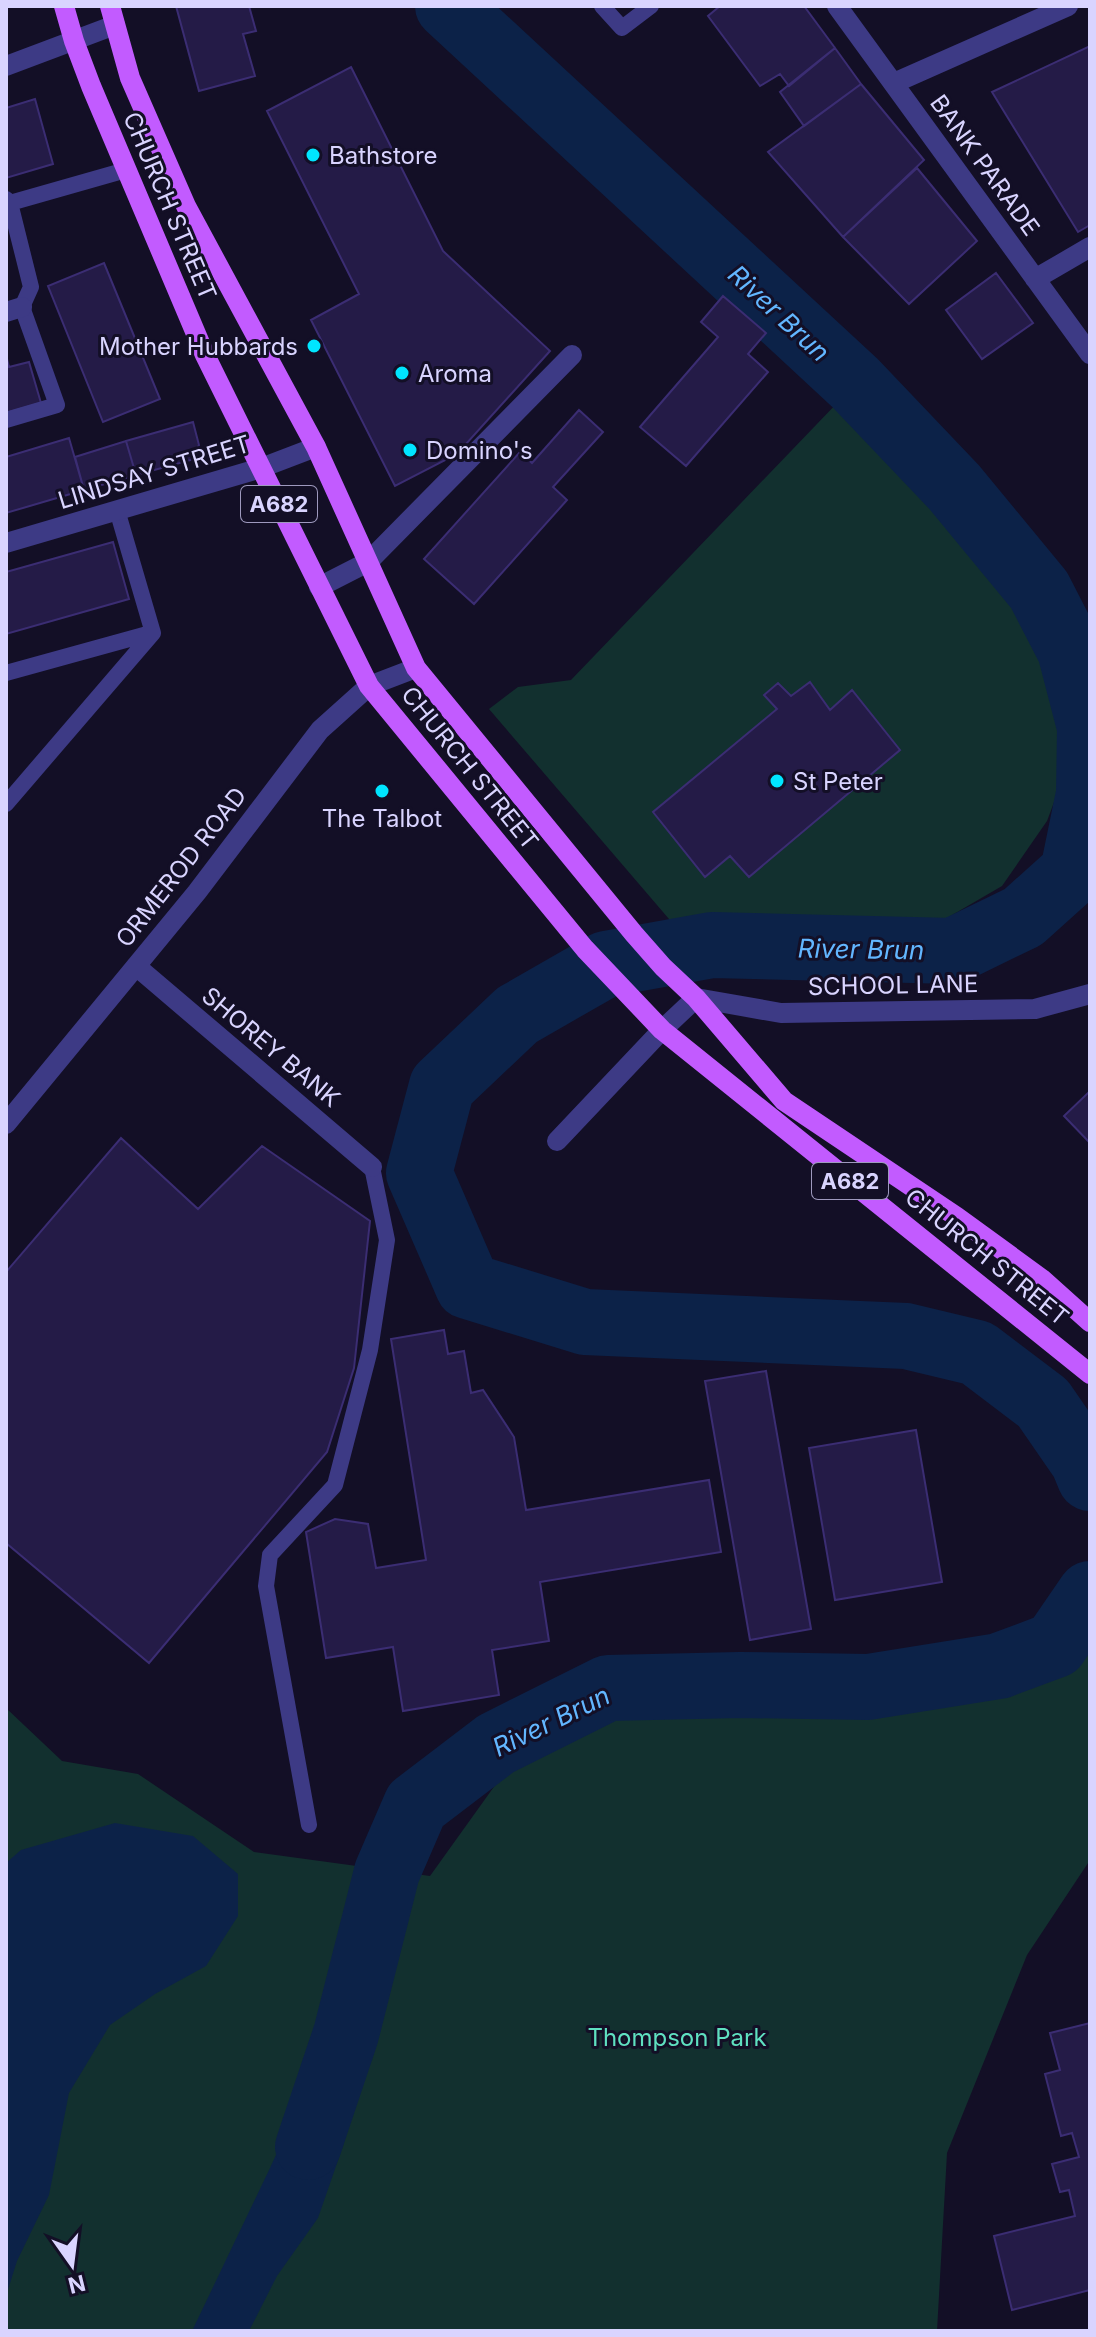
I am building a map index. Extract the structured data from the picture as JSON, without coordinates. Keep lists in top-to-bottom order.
{
  "streets": {
    "main road": ["CHURCH STREET", "A682"],
    "street": [
      "BANK PARADE",
      "LINDSAY STREET",
      "ORMEROD ROAD",
      "SCHOOL LANE",
      "SHOREY BANK"
    ]
  },
  "crossings": [
    ["CHURCH STREET", "LINDSAY STREET"],
    ["CHURCH STREET", "ORMEROD ROAD"],
    ["CHURCH STREET", "SCHOOL LANE"],
    ["ORMEROD ROAD", "SHOREY BANK"]
  ],
  "water": ["River Brun"],
  "parks": ["Thompson Park"],
  "places": [
    "Bathstore",
    "Mother Hubbards",
    "Aroma",
    "Domino's",
    "St Peter",
    "The Talbot"
  ],
  "north": "bottom"
}
